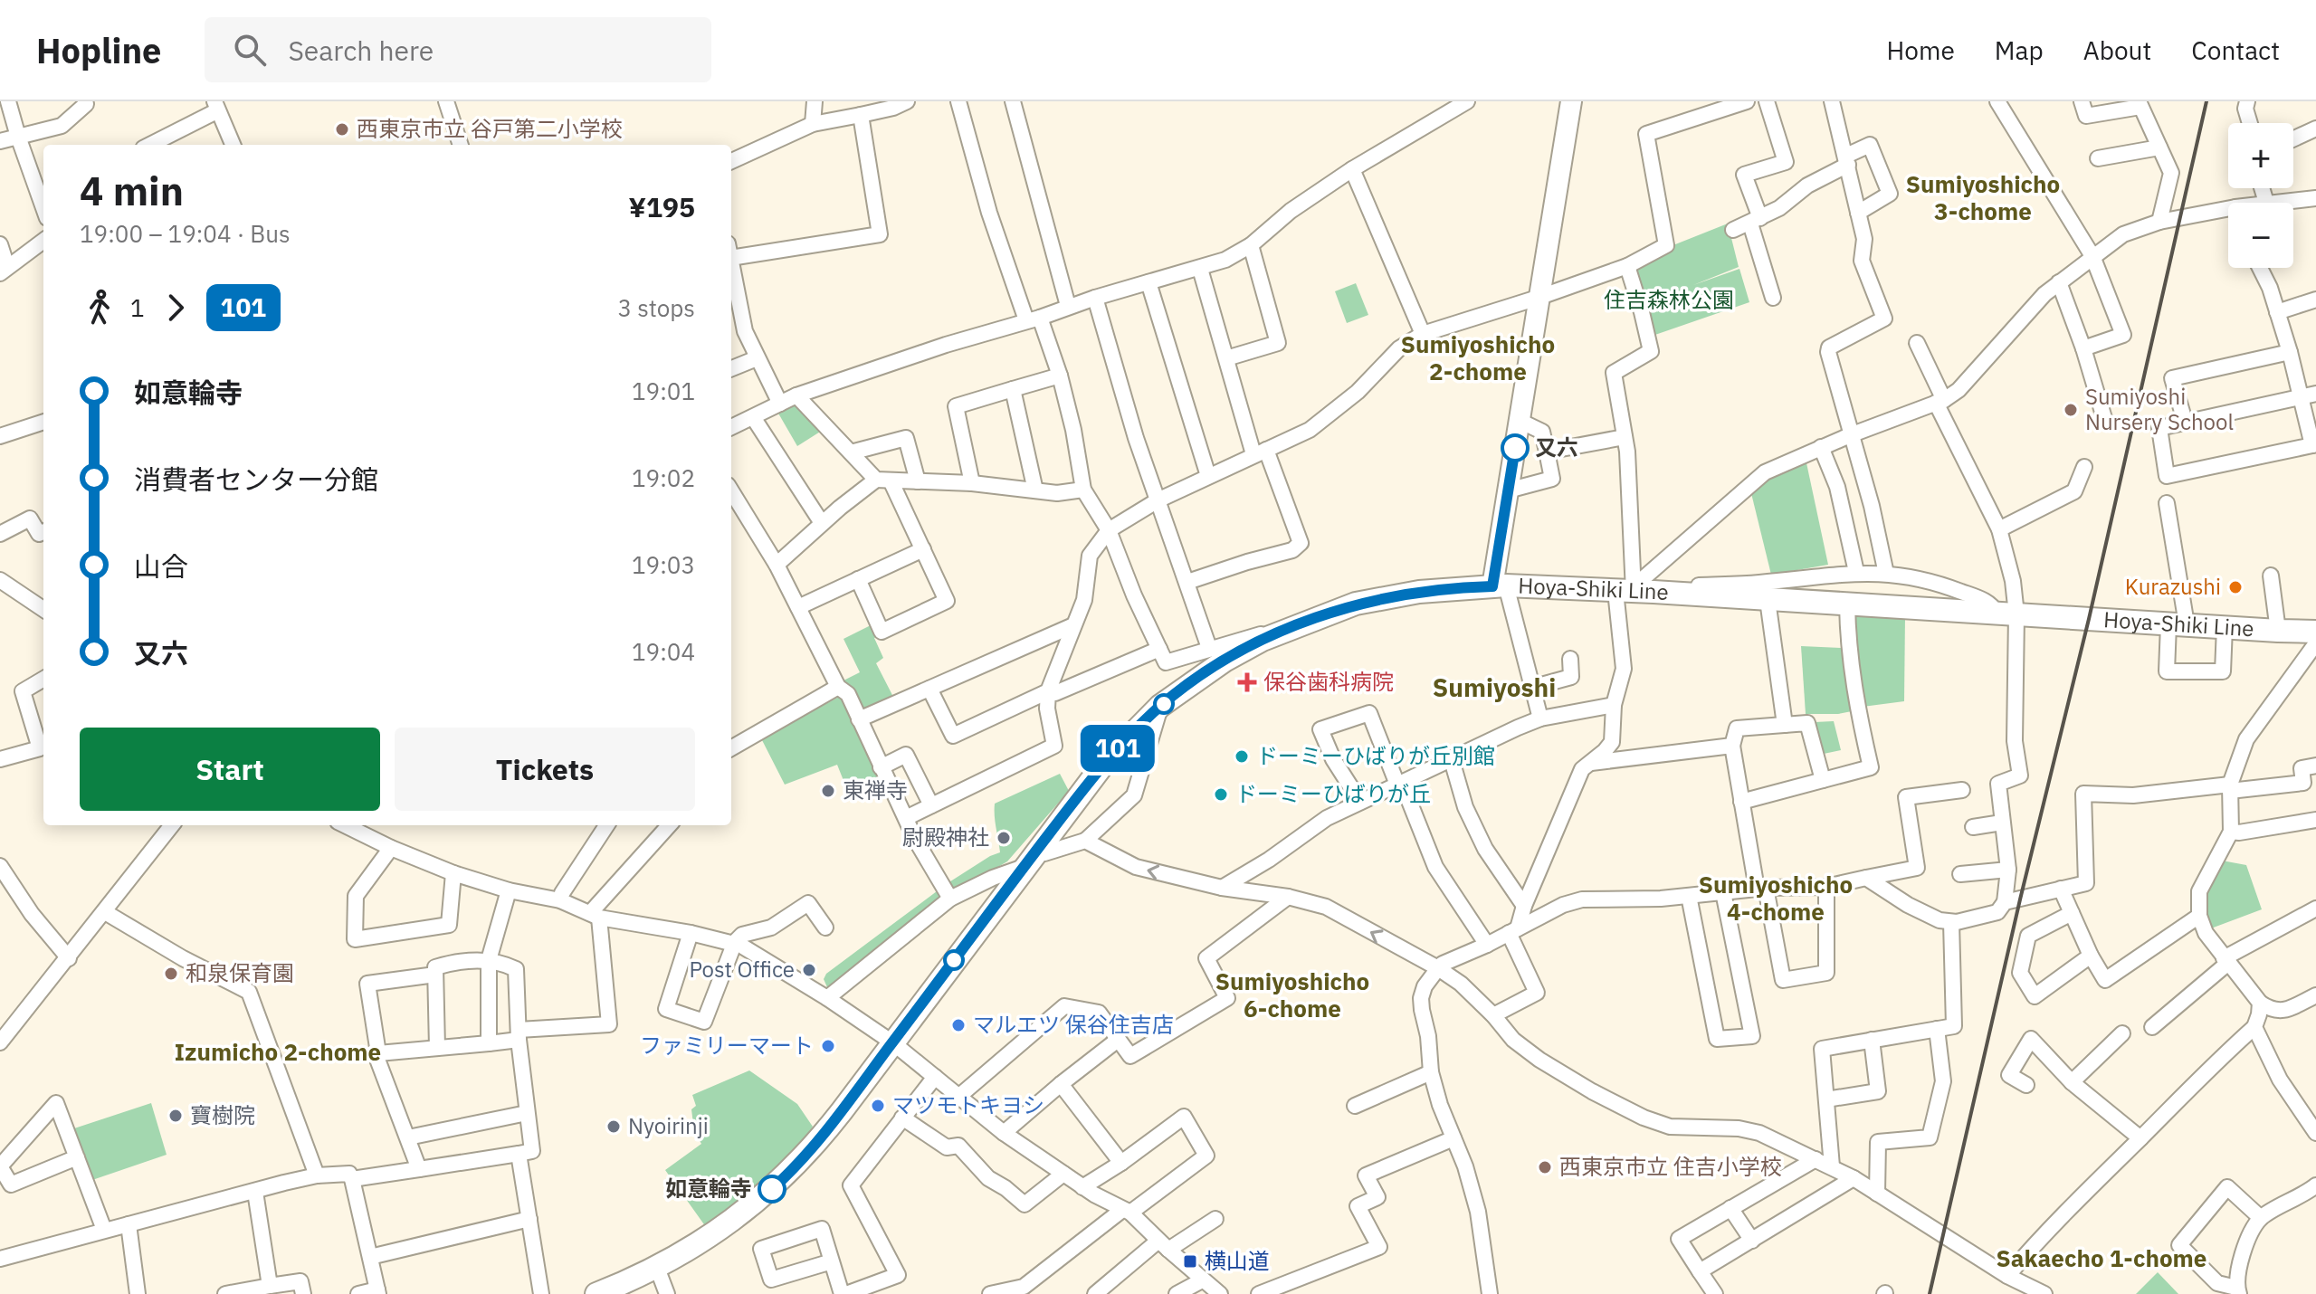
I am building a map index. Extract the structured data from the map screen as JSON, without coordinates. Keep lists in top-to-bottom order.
{
  "streets": {
    "main road": ["Hoya-Shiki Line"]
  },
  "districts": [
    "Sumiyoshicho 3-chome",
    "Sumiyoshicho 2-chome",
    "Sumiyoshi",
    "Sumiyoshicho 4-chome",
    "Sumiyoshicho 6-chome",
    "Izumicho 2-chome",
    "Sakaecho 1-chome"
  ],
  "parks": ["住吉森林公園"],
  "places": {
    "other": [
      "西東京市立 谷戸第二小学校",
      "Sumiyoshi Nursery School",
      "又六",
      "Kurazushi",
      "ドーミーひばりが丘別館",
      "東禅寺",
      "ドーミーひばりが丘",
      "尉殿神社",
      "Post Office",
      "和泉保育園",
      "マルエツ 保谷住吉店",
      "ファミリーマート",
      "マツモトキヨシ",
      "寶樹院",
      "Nyoirinji",
      "西東京市立 住吉小学校",
      "如意輪寺"
    ],
    "health": ["保谷歯科病院"],
    "transit": ["横山道"]
  },
  "lines": ["bus line 101"],
  "page": {
    "header": "Hopline",
    "search": "Search here",
    "nav": [
      "Home",
      "Map",
      "About",
      "Contact"
    ],
    "on_map": "101",
    "map_buttons": ["+", "−"],
    "heading": ["4 min", "19:00 – 19:04 · Bus", "¥195"],
    "legs": ["1", "101", "3 stops"],
    "list": [
      {
        "name": "如意輪寺",
        "value": "19:01"
      },
      {
        "name": "消費者センター分館",
        "value": "19:02"
      },
      {
        "name": "山合",
        "value": "19:03"
      },
      {
        "name": "又六",
        "value": "19:04"
      }
    ],
    "buttons": ["Start", "Tickets"]
  }
}
